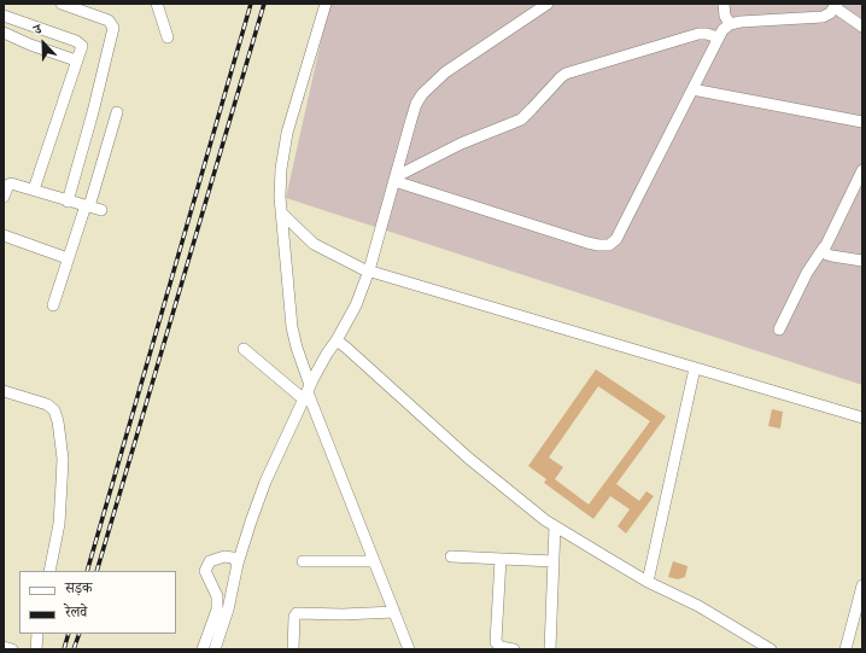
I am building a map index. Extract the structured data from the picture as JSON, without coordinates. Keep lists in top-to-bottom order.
{
  "legend": ["सड़क", "रेलवे"],
  "north": "top left"
}
